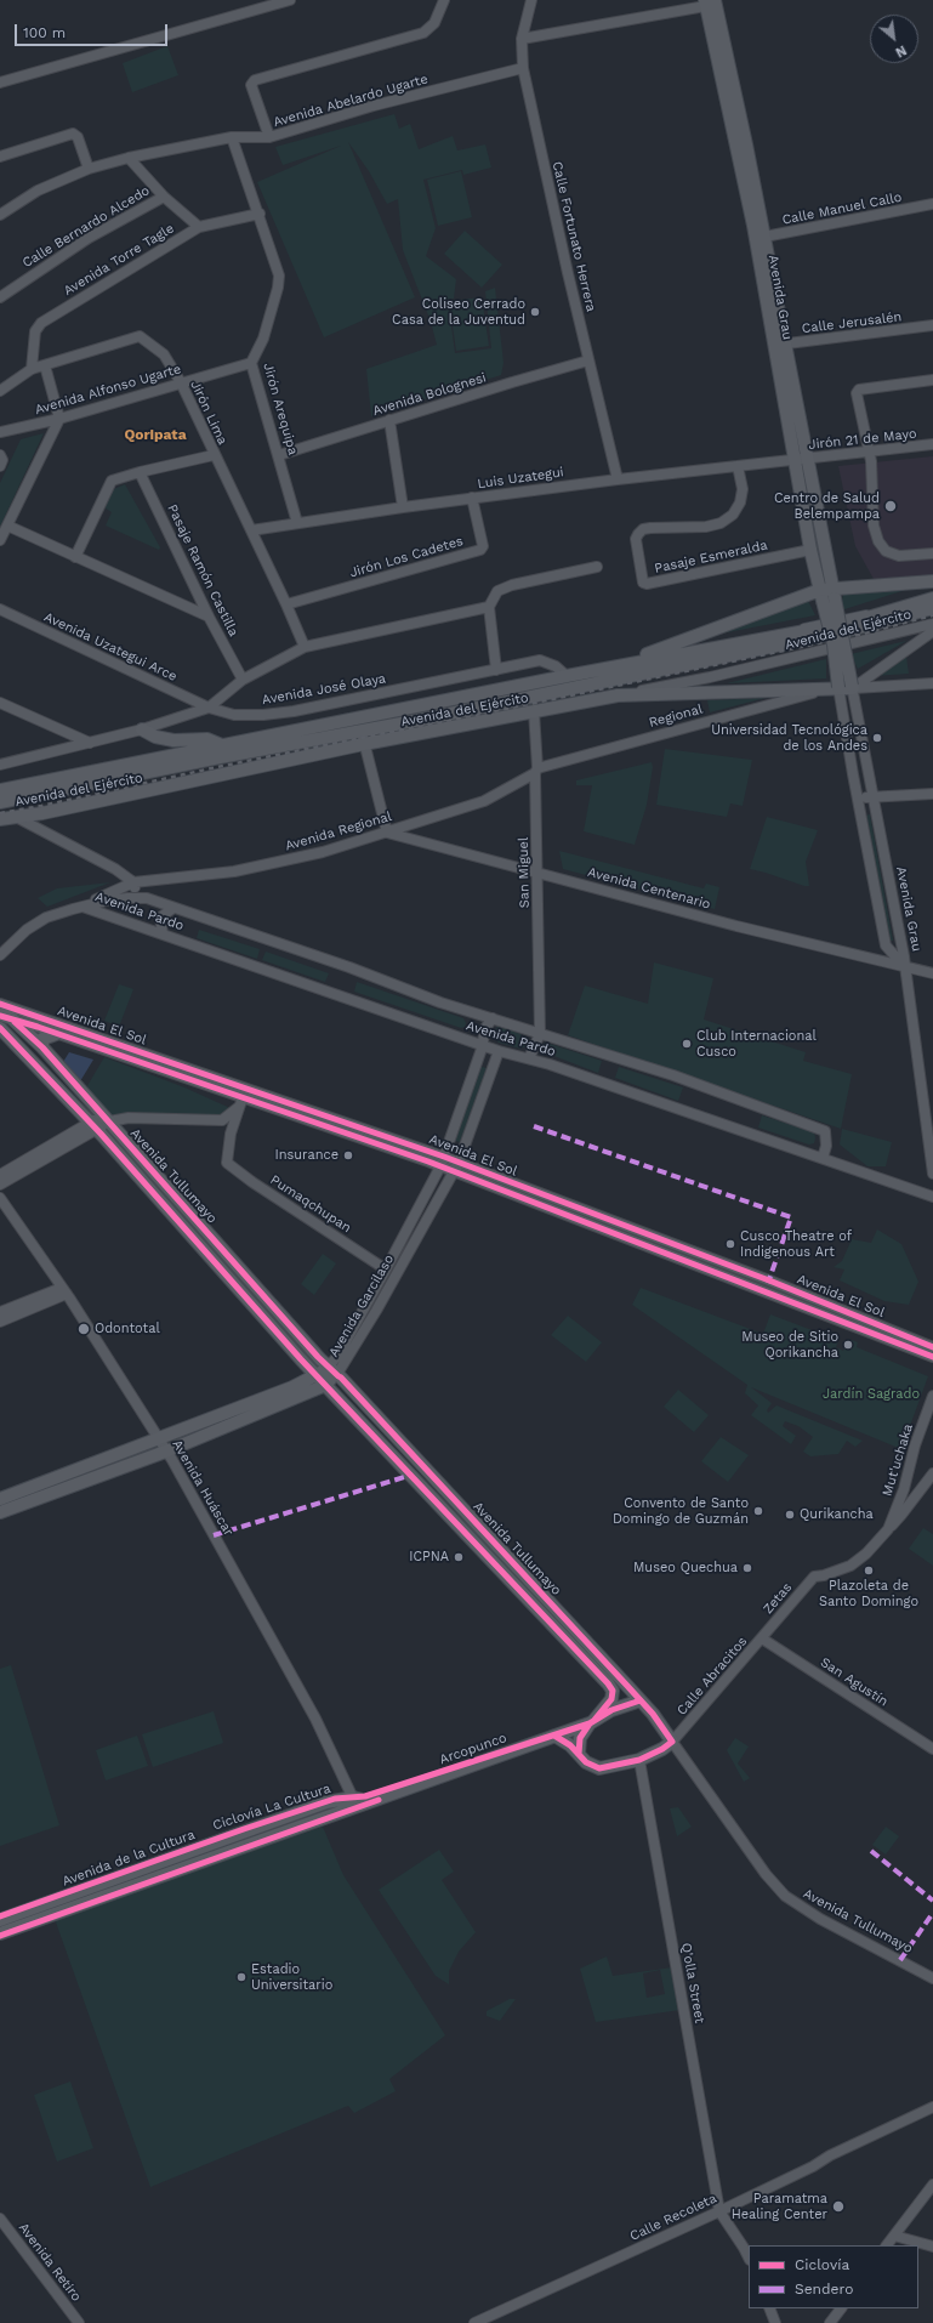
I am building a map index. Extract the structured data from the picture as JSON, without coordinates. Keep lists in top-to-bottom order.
{
  "streets": {
    "main road": [
      "Avenida Grau",
      "Avenida del Ejército",
      "Avenida Tullumayo",
      "Avenida Garcilaso",
      "Arcopunco",
      "Avenida de la Cultura"
    ],
    "street": [
      "Avenida Abelardo Ugarte",
      "Calle Manuel Callo",
      "Calle Bernardo Alcedo",
      "Calle Fortunato Herrera",
      "Avenida Torre Tagle",
      "Calle Jerusalén",
      "Avenida Alfonso Ugarte",
      "Avenida Bolognesi",
      "Jirón Arequipa",
      "Jirón Lima",
      "Jirón 21 de Mayo",
      "Luis Uzategui",
      "Jirón Los Cadetes",
      "Pasaje Esmeralda",
      "Pasaje Ramón Castilla",
      "Avenida Uzategui Arce",
      "Avenida José Olaya",
      "Regional",
      "Avenida Regional",
      "San Miguel",
      "Avenida Centenario",
      "Avenida Pardo",
      "Avenida El Sol",
      "Pumaqchupan",
      "Mut'uchaka",
      "Avenida Huáscar",
      "Zetas",
      "Calle Abracitos",
      "San Agustín",
      "Q'olla Street",
      "Calle Recoleta",
      "Avenida Retiro"
    ],
    "cycle path": ["Ciclovía La Cultura"]
  },
  "crossings": [
    ["Avenida Abelardo Ugarte", "Calle Fortunato Herrera"],
    ["Avenida Abelardo Ugarte", "Jirón Arequipa"],
    ["Calle Manuel Callo", "Avenida Grau"],
    ["Calle Fortunato Herrera", "Avenida Bolognesi"],
    ["Calle Fortunato Herrera", "Luis Uzategui"],
    ["Avenida Torre Tagle", "Jirón Arequipa"],
    ["Avenida Torre Tagle", "Jirón Lima"],
    ["Avenida Grau", "Calle Jerusalén"],
    ["Avenida Grau", "Jirón 21 de Mayo"],
    ["Avenida Grau", "Luis Uzategui"],
    ["Avenida Grau", "Pasaje Esmeralda"],
    ["Avenida Grau", "Avenida Centenario"],
    ["Avenida Alfonso Ugarte", "Jirón Arequipa"],
    ["Avenida Alfonso Ugarte", "Jirón Lima"],
    ["Avenida Bolognesi", "Jirón Arequipa"],
    ["Jirón Arequipa", "Luis Uzategui"],
    ["Jirón Lima", "Luis Uzategui"],
    ["Jirón Lima", "Jirón Los Cadetes"],
    ["Jirón 21 de Mayo", "Luis Uzategui"],
    ["Luis Uzategui", "Jirón Los Cadetes"],
    ["Luis Uzategui", "Pasaje Esmeralda"],
    ["Avenida del Ejército", "Avenida José Olaya"],
    ["Avenida del Ejército", "San Miguel"],
    ["Avenida Uzategui Arce", "Avenida José Olaya"],
    ["Regional", "Avenida Regional"],
    ["Regional", "San Miguel"],
    ["Avenida Regional", "San Miguel"],
    ["Avenida Regional", "Avenida Centenario"],
    ["San Miguel", "Avenida Centenario"],
    ["San Miguel", "Avenida Pardo"],
    ["Avenida Pardo", "Avenida Garcilaso"],
    ["Avenida El Sol", "Avenida Tullumayo"],
    ["Avenida El Sol", "Avenida Garcilaso"],
    ["Avenida Tullumayo", "Avenida Garcilaso"],
    ["Avenida Tullumayo", "Calle Abracitos"],
    ["Avenida Tullumayo", "Arcopunco"],
    ["Pumaqchupan", "Avenida Garcilaso"],
    ["Avenida Garcilaso", "Avenida Huáscar"],
    ["Mut'uchaka", "Zetas"],
    ["Avenida Huáscar", "Arcopunco"],
    ["Avenida Huáscar", "Avenida de la Cultura"],
    ["Zetas", "Calle Abracitos"],
    ["Zetas", "San Agustín"],
    ["Calle Abracitos", "San Agustín"],
    ["Arcopunco", "Avenida de la Cultura"],
    ["Q'olla Street", "Calle Recoleta"]
  ],
  "districts": ["Qoripata"],
  "parks": ["Jardín Sagrado"],
  "places": [
    "Coliseo Cerrado Casa de la Juventud",
    "Centro de Salud Belempampa",
    "Universidad Tecnológica de los Andes",
    "Club Internacional Cusco",
    "Insurance",
    "Cusco Theatre of Indigenous Art",
    "Odontotal",
    "Museo de Sitio Qorikancha",
    "Convento de Santo Domingo de Guzmán",
    "Qurikancha",
    "ICPNA",
    "Museo Quechua",
    "Plazoleta de Santo Domingo",
    "Estadio Universitario",
    "Paramatma Healing Center"
  ],
  "legend": ["Ciclovía", "Sendero"],
  "scale_bar": "100 m",
  "north": "bottom right"
}
